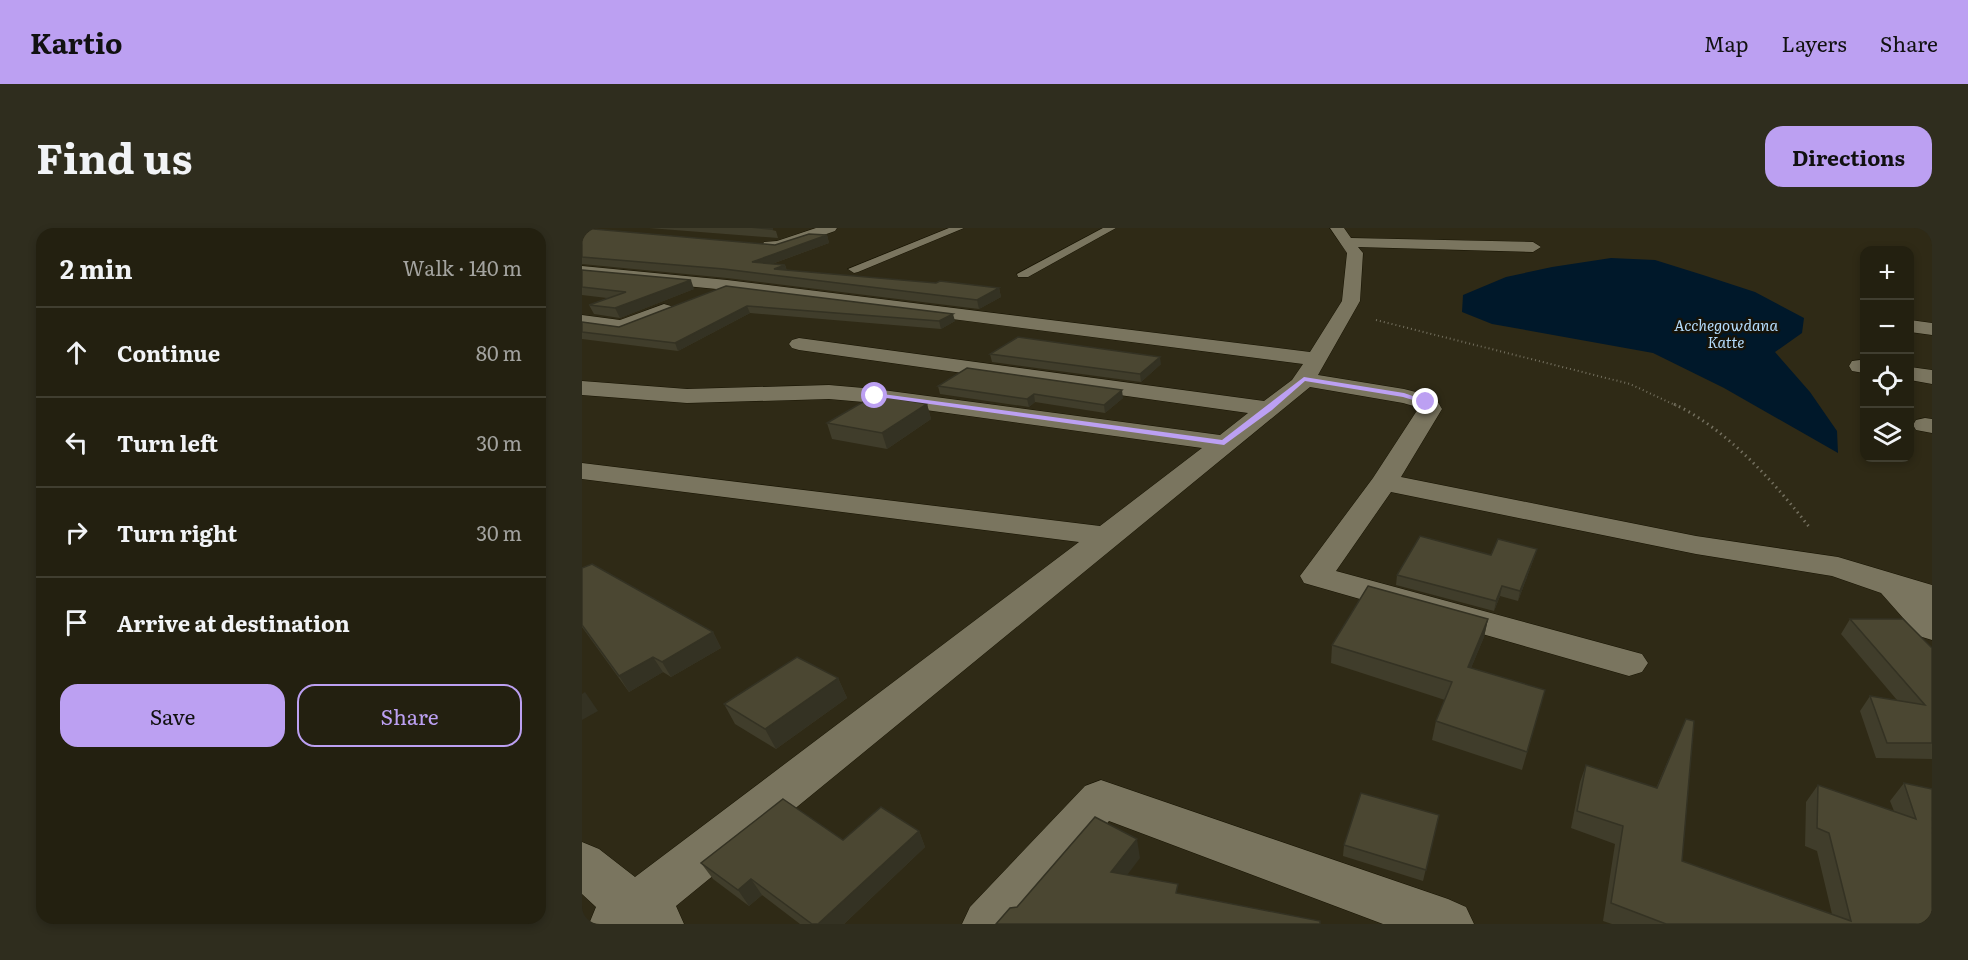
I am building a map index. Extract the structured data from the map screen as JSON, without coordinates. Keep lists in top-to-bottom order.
{
  "water": ["Acchegowdana Katte"],
  "page": {
    "header": "Kartio",
    "nav": ["Map", "Layers", "Share"],
    "title": "Find us",
    "buttons": [
      "Directions",
      ["Save", "Share"]
    ],
    "heading": ["2 min", "Walk · 140 m"],
    "map_buttons": ["+", "−"],
    "list": [
      ["Continue", "80 m"],
      ["Turn left", "30 m"],
      ["Turn right", "30 m"],
      "Arrive at destination"
    ]
  }
}
